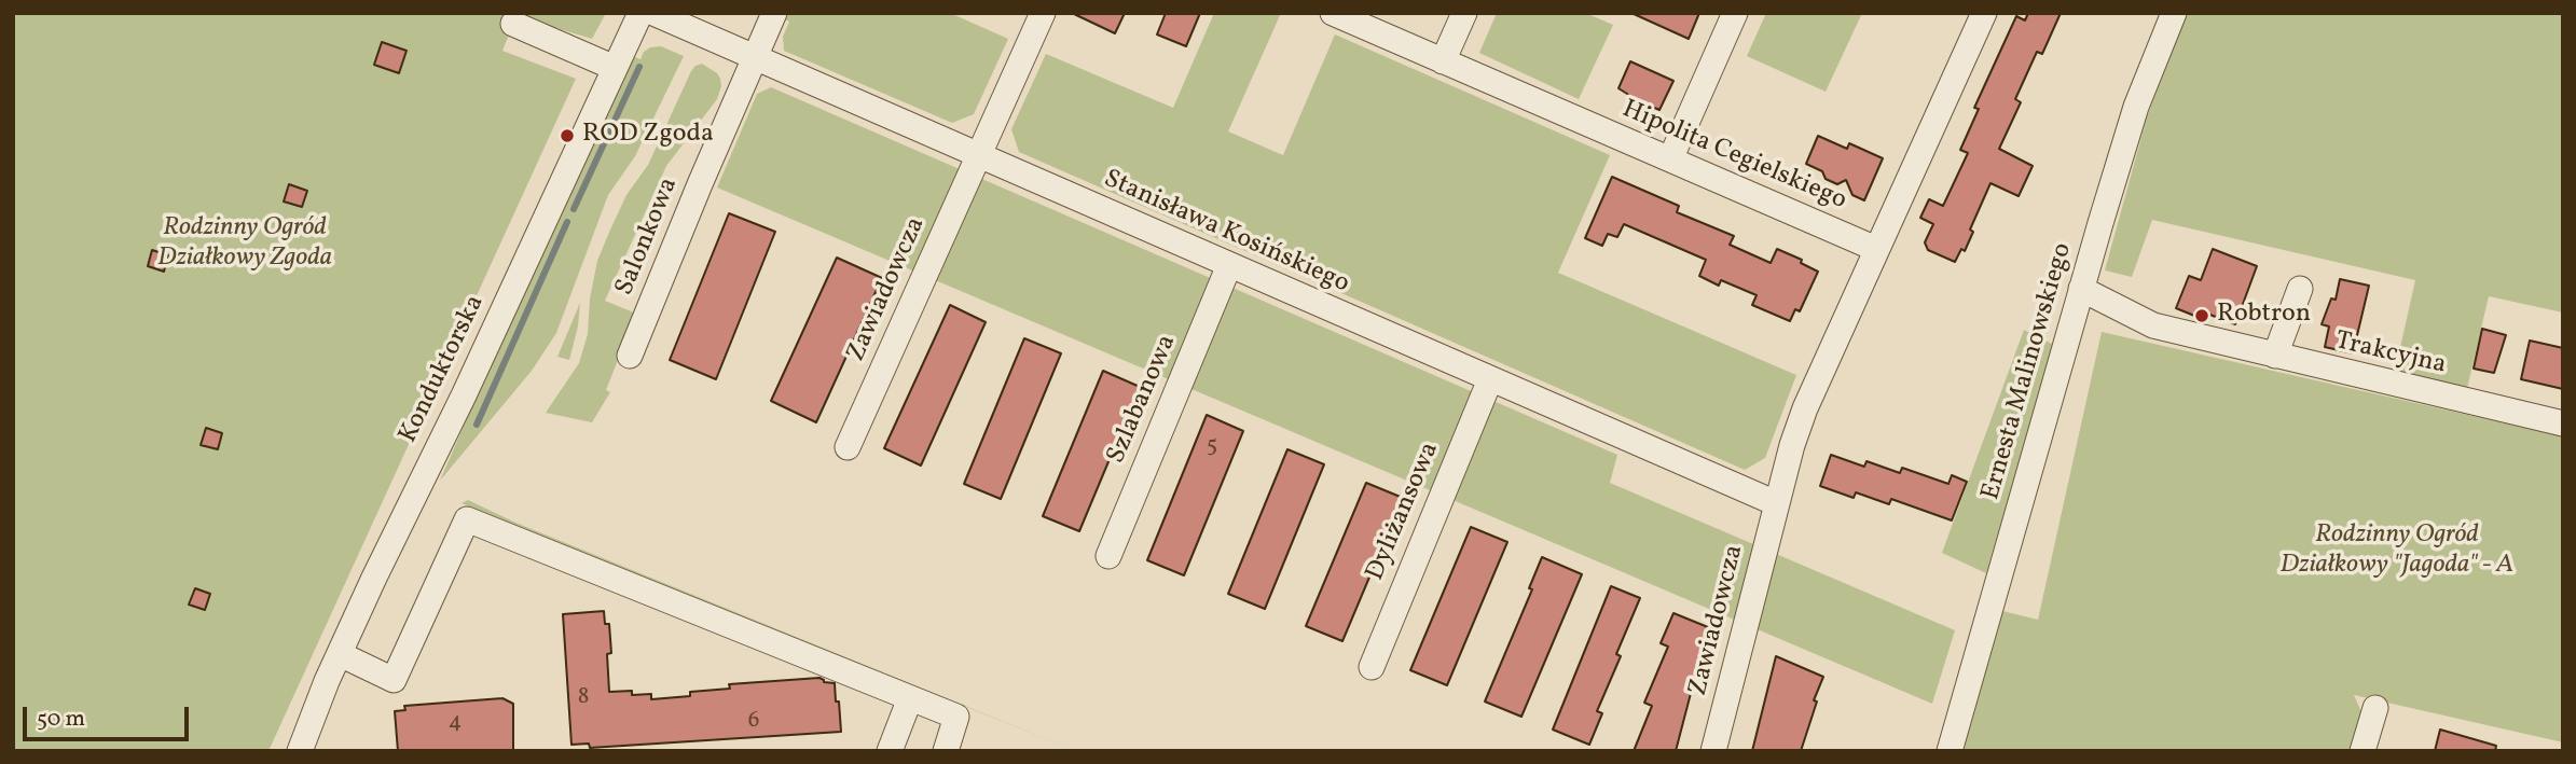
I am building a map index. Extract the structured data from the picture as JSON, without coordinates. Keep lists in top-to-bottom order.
{
  "streets": {
    "street": [
      "Hipolita Cegielskiego",
      "Stanisława Kosińskiego",
      "Salonkowa",
      "Zawiadowcza",
      "Trakcyjna",
      "Konduktorska",
      "Ernesta Malinowskiego",
      "Szlabanowa",
      "Dyliżansowa"
    ]
  },
  "crossings": [
    ["Hipolita Cegielskiego", "Zawiadowcza"],
    ["Stanisława Kosińskiego", "Salonkowa"],
    ["Stanisława Kosińskiego", "Zawiadowcza"],
    ["Stanisława Kosińskiego", "Szlabanowa"],
    ["Stanisława Kosińskiego", "Dyliżansowa"],
    ["Trakcyjna", "Ernesta Malinowskiego"]
  ],
  "parks": ["Rodzinny Ogród Działkowy Zgoda", "Rodzinny Ogród Działkowy \"Jagoda\" - A"],
  "places": ["ROD Zgoda", "Robtron"],
  "house_numbers": [
    "5",
    "8",
    "6",
    "4"
  ],
  "scale_bar": "50 m"
}
